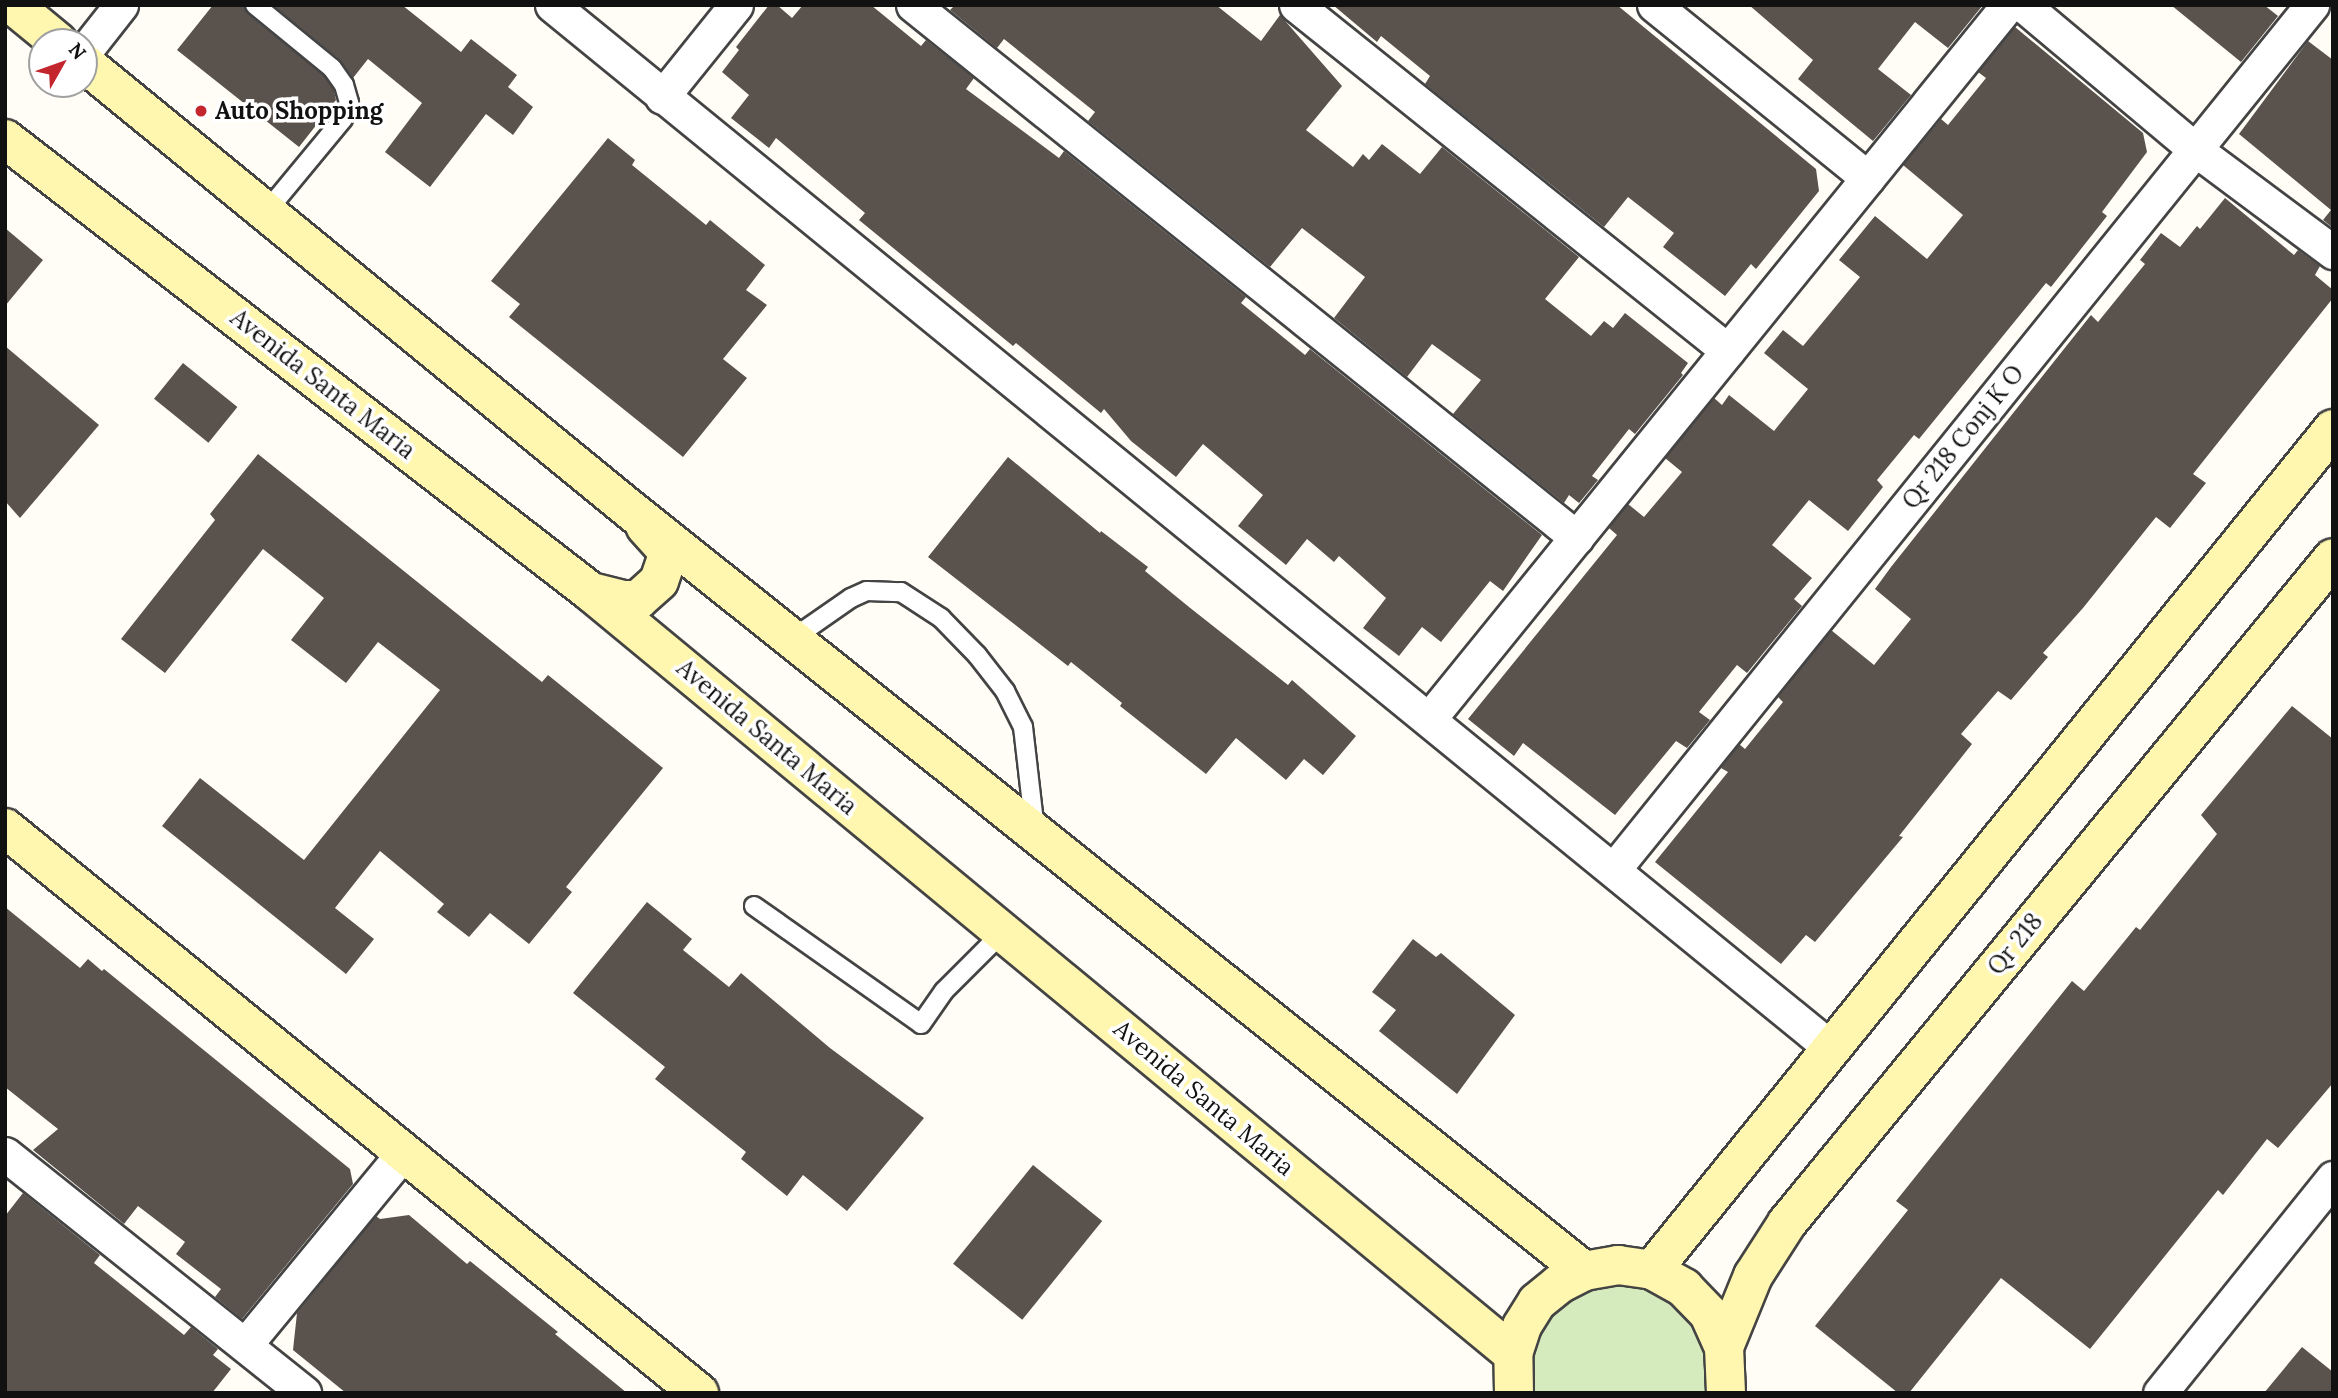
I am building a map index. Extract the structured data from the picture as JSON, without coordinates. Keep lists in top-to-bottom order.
{
  "streets": {
    "main road": ["Avenida Santa Maria", "Qr 218"],
    "street": ["Qr 218 Conj K O"]
  },
  "places": ["Auto Shopping"],
  "north": "top right"
}
